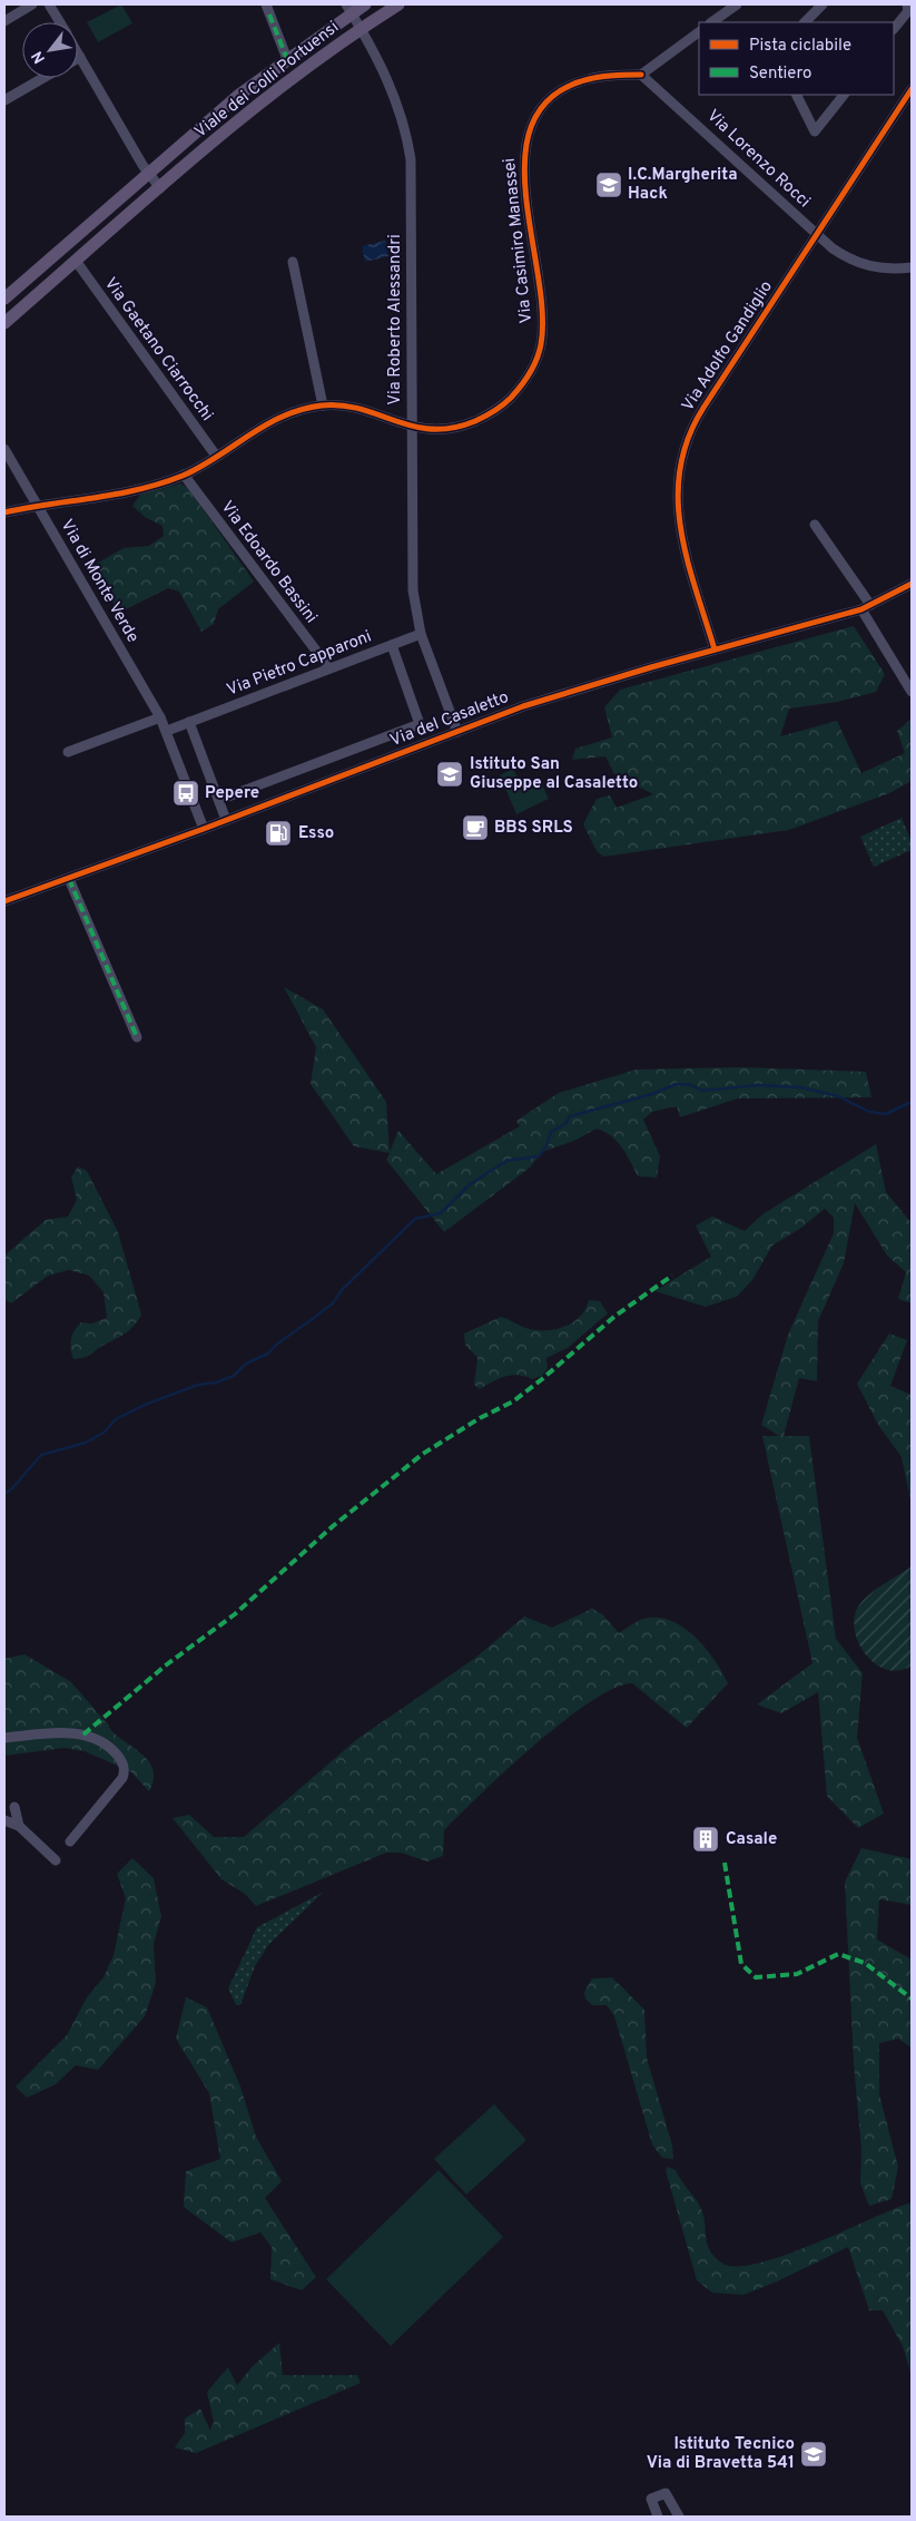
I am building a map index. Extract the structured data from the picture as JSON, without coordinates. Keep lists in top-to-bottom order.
{
  "streets": {
    "main road": ["Viale dei Colli Portuensi"],
    "street": [
      "Via Lorenzo Rocci",
      "Via Casimiro Manassei",
      "Via Roberto Alessandri",
      "Via Adolfo Gandiglio",
      "Via Gaetano Ciarrocchi",
      "Via Edoardo Bassini",
      "Via di Monte Verde",
      "Via Pietro Capparoni",
      "Via del Casaletto"
    ]
  },
  "crossings": [
    ["Viale dei Colli Portuensi", "Via Roberto Alessandri"],
    ["Viale dei Colli Portuensi", "Via Gaetano Ciarrocchi"],
    ["Via Lorenzo Rocci", "Via Casimiro Manassei"],
    ["Via Lorenzo Rocci", "Via Adolfo Gandiglio"],
    ["Via Casimiro Manassei", "Via Roberto Alessandri"],
    ["Via Casimiro Manassei", "Via Gaetano Ciarrocchi"],
    ["Via Casimiro Manassei", "Via Edoardo Bassini"],
    ["Via Casimiro Manassei", "Via di Monte Verde"],
    ["Via Roberto Alessandri", "Via Pietro Capparoni"],
    ["Via Roberto Alessandri", "Via del Casaletto"],
    ["Via Adolfo Gandiglio", "Via del Casaletto"],
    ["Via Edoardo Bassini", "Via Pietro Capparoni"],
    ["Via di Monte Verde", "Via Pietro Capparoni"],
    ["Via di Monte Verde", "Via del Casaletto"]
  ],
  "places": {
    "school or university": ["I.C.Margherita Hack", "Istituto San Giuseppe al Casaletto", "Istituto Tecnico Via di Bravetta 541"],
    "bus stop": ["Pepere"],
    "cafe": ["BBS SRLS"],
    "fuel station": ["Esso"],
    "building": ["Casale"]
  },
  "legend": ["Pista ciclabile", "Sentiero"],
  "north": "bottom left"
}
